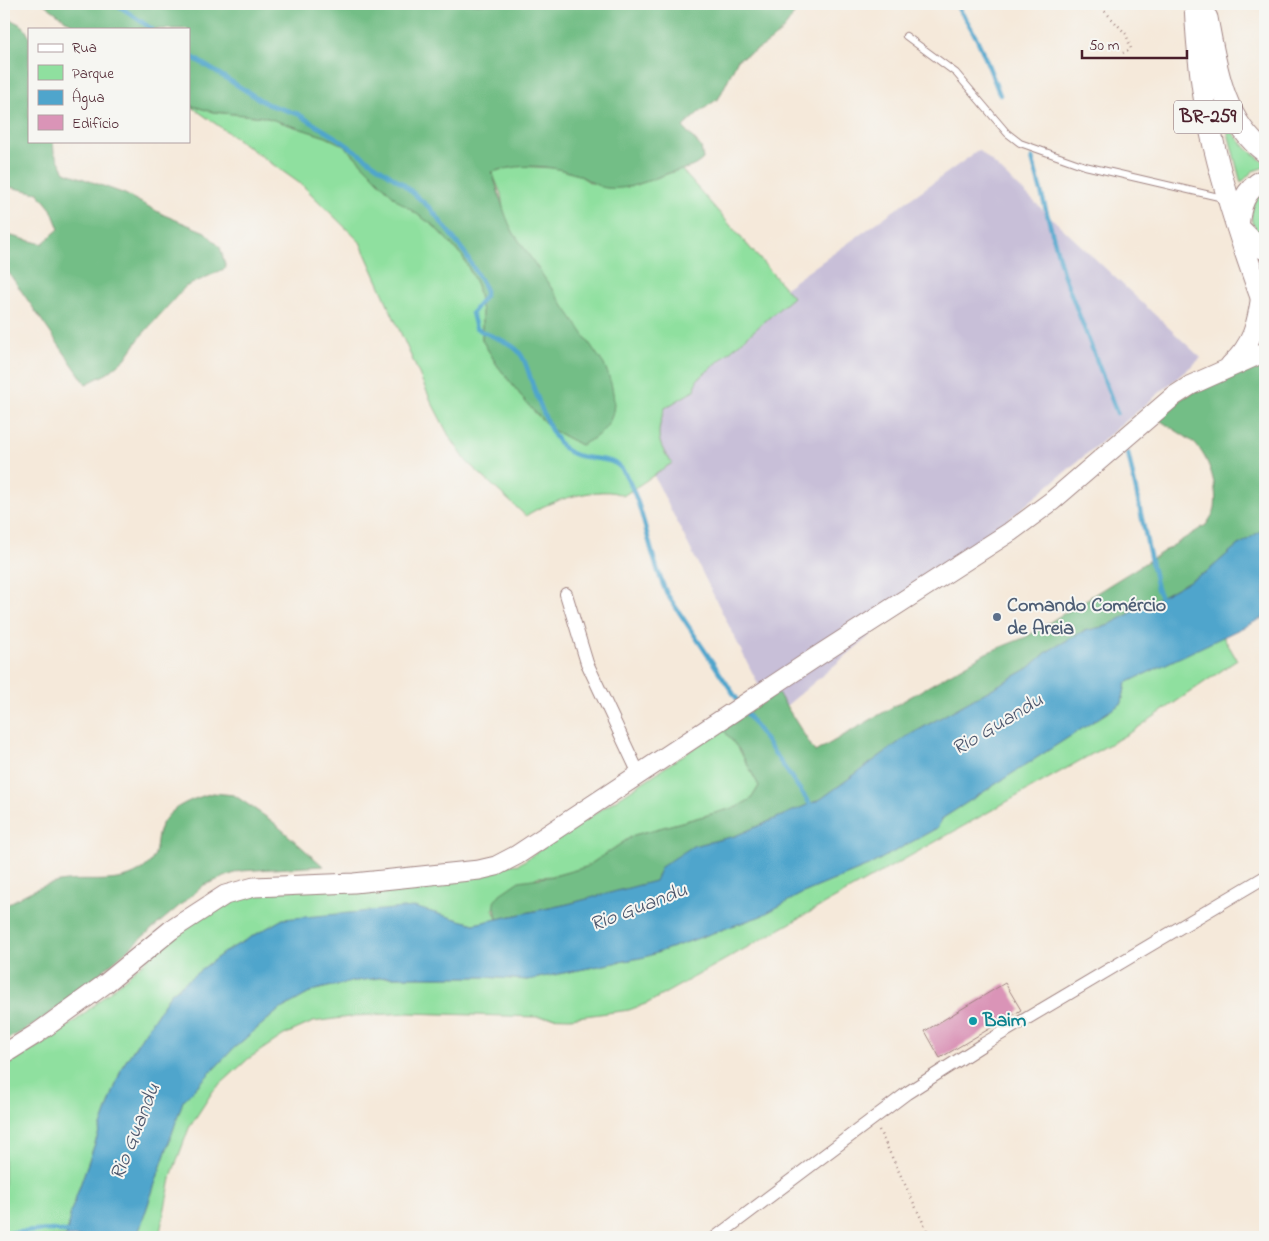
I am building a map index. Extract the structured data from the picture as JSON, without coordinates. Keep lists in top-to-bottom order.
{
  "streets": {
    "highway": ["BR-259"]
  },
  "water": ["Rio Guandu"],
  "places": ["Comando Comércio de Areia", "Baim"],
  "legend": [
    "Rua",
    "Parque",
    "Água",
    "Edifício"
  ],
  "scale_bar": "50 m"
}
